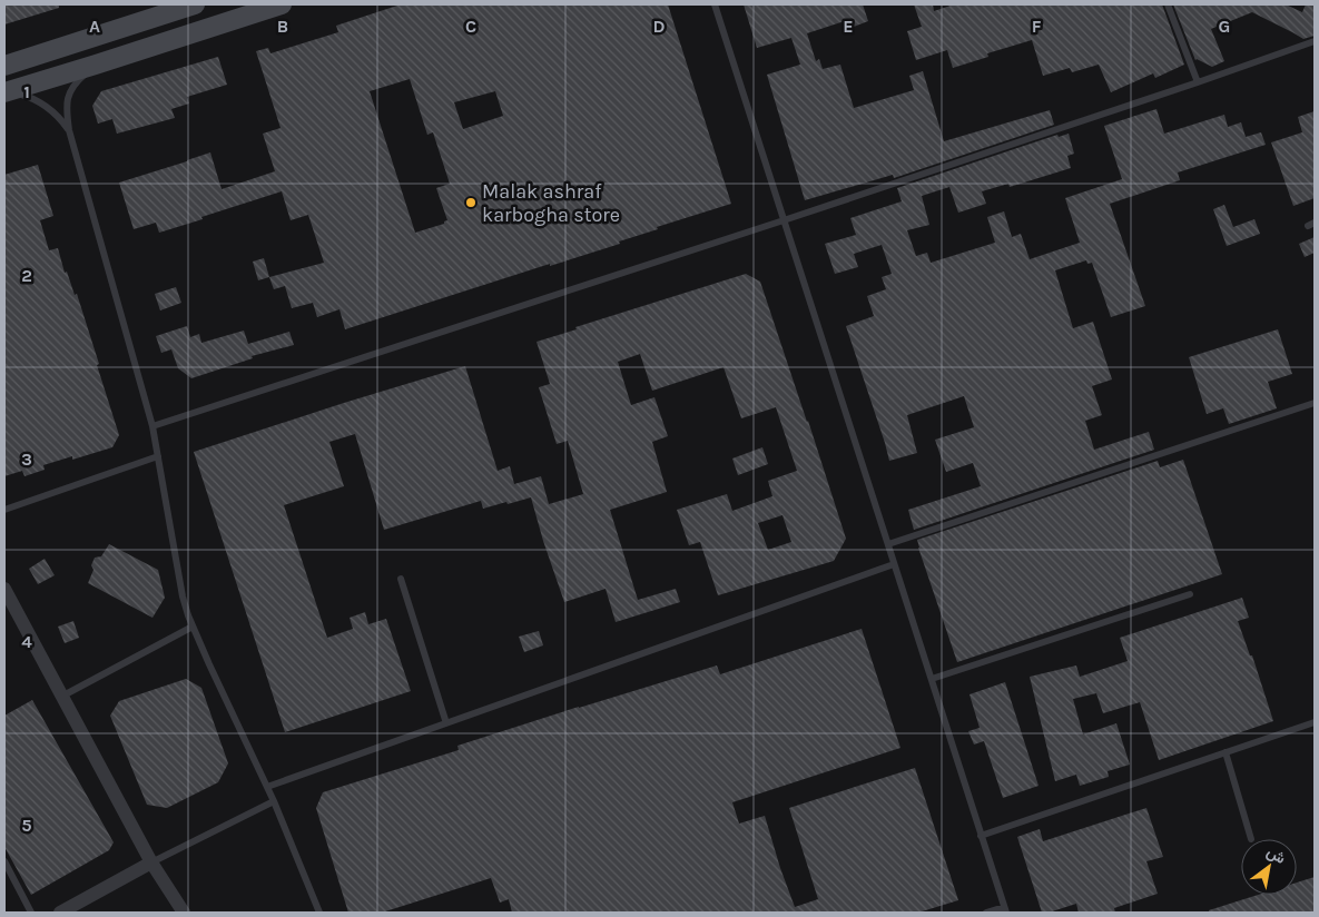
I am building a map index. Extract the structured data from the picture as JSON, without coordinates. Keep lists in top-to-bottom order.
{
  "places": ["Malak ashraf karbogha store"],
  "north": "top right",
  "grid": {
    "columns": [
      "A",
      "B",
      "C",
      "D",
      "E",
      "F",
      "G"
    ],
    "rows": [
      "1",
      "2",
      "3",
      "4",
      "5"
    ]
  }
}
